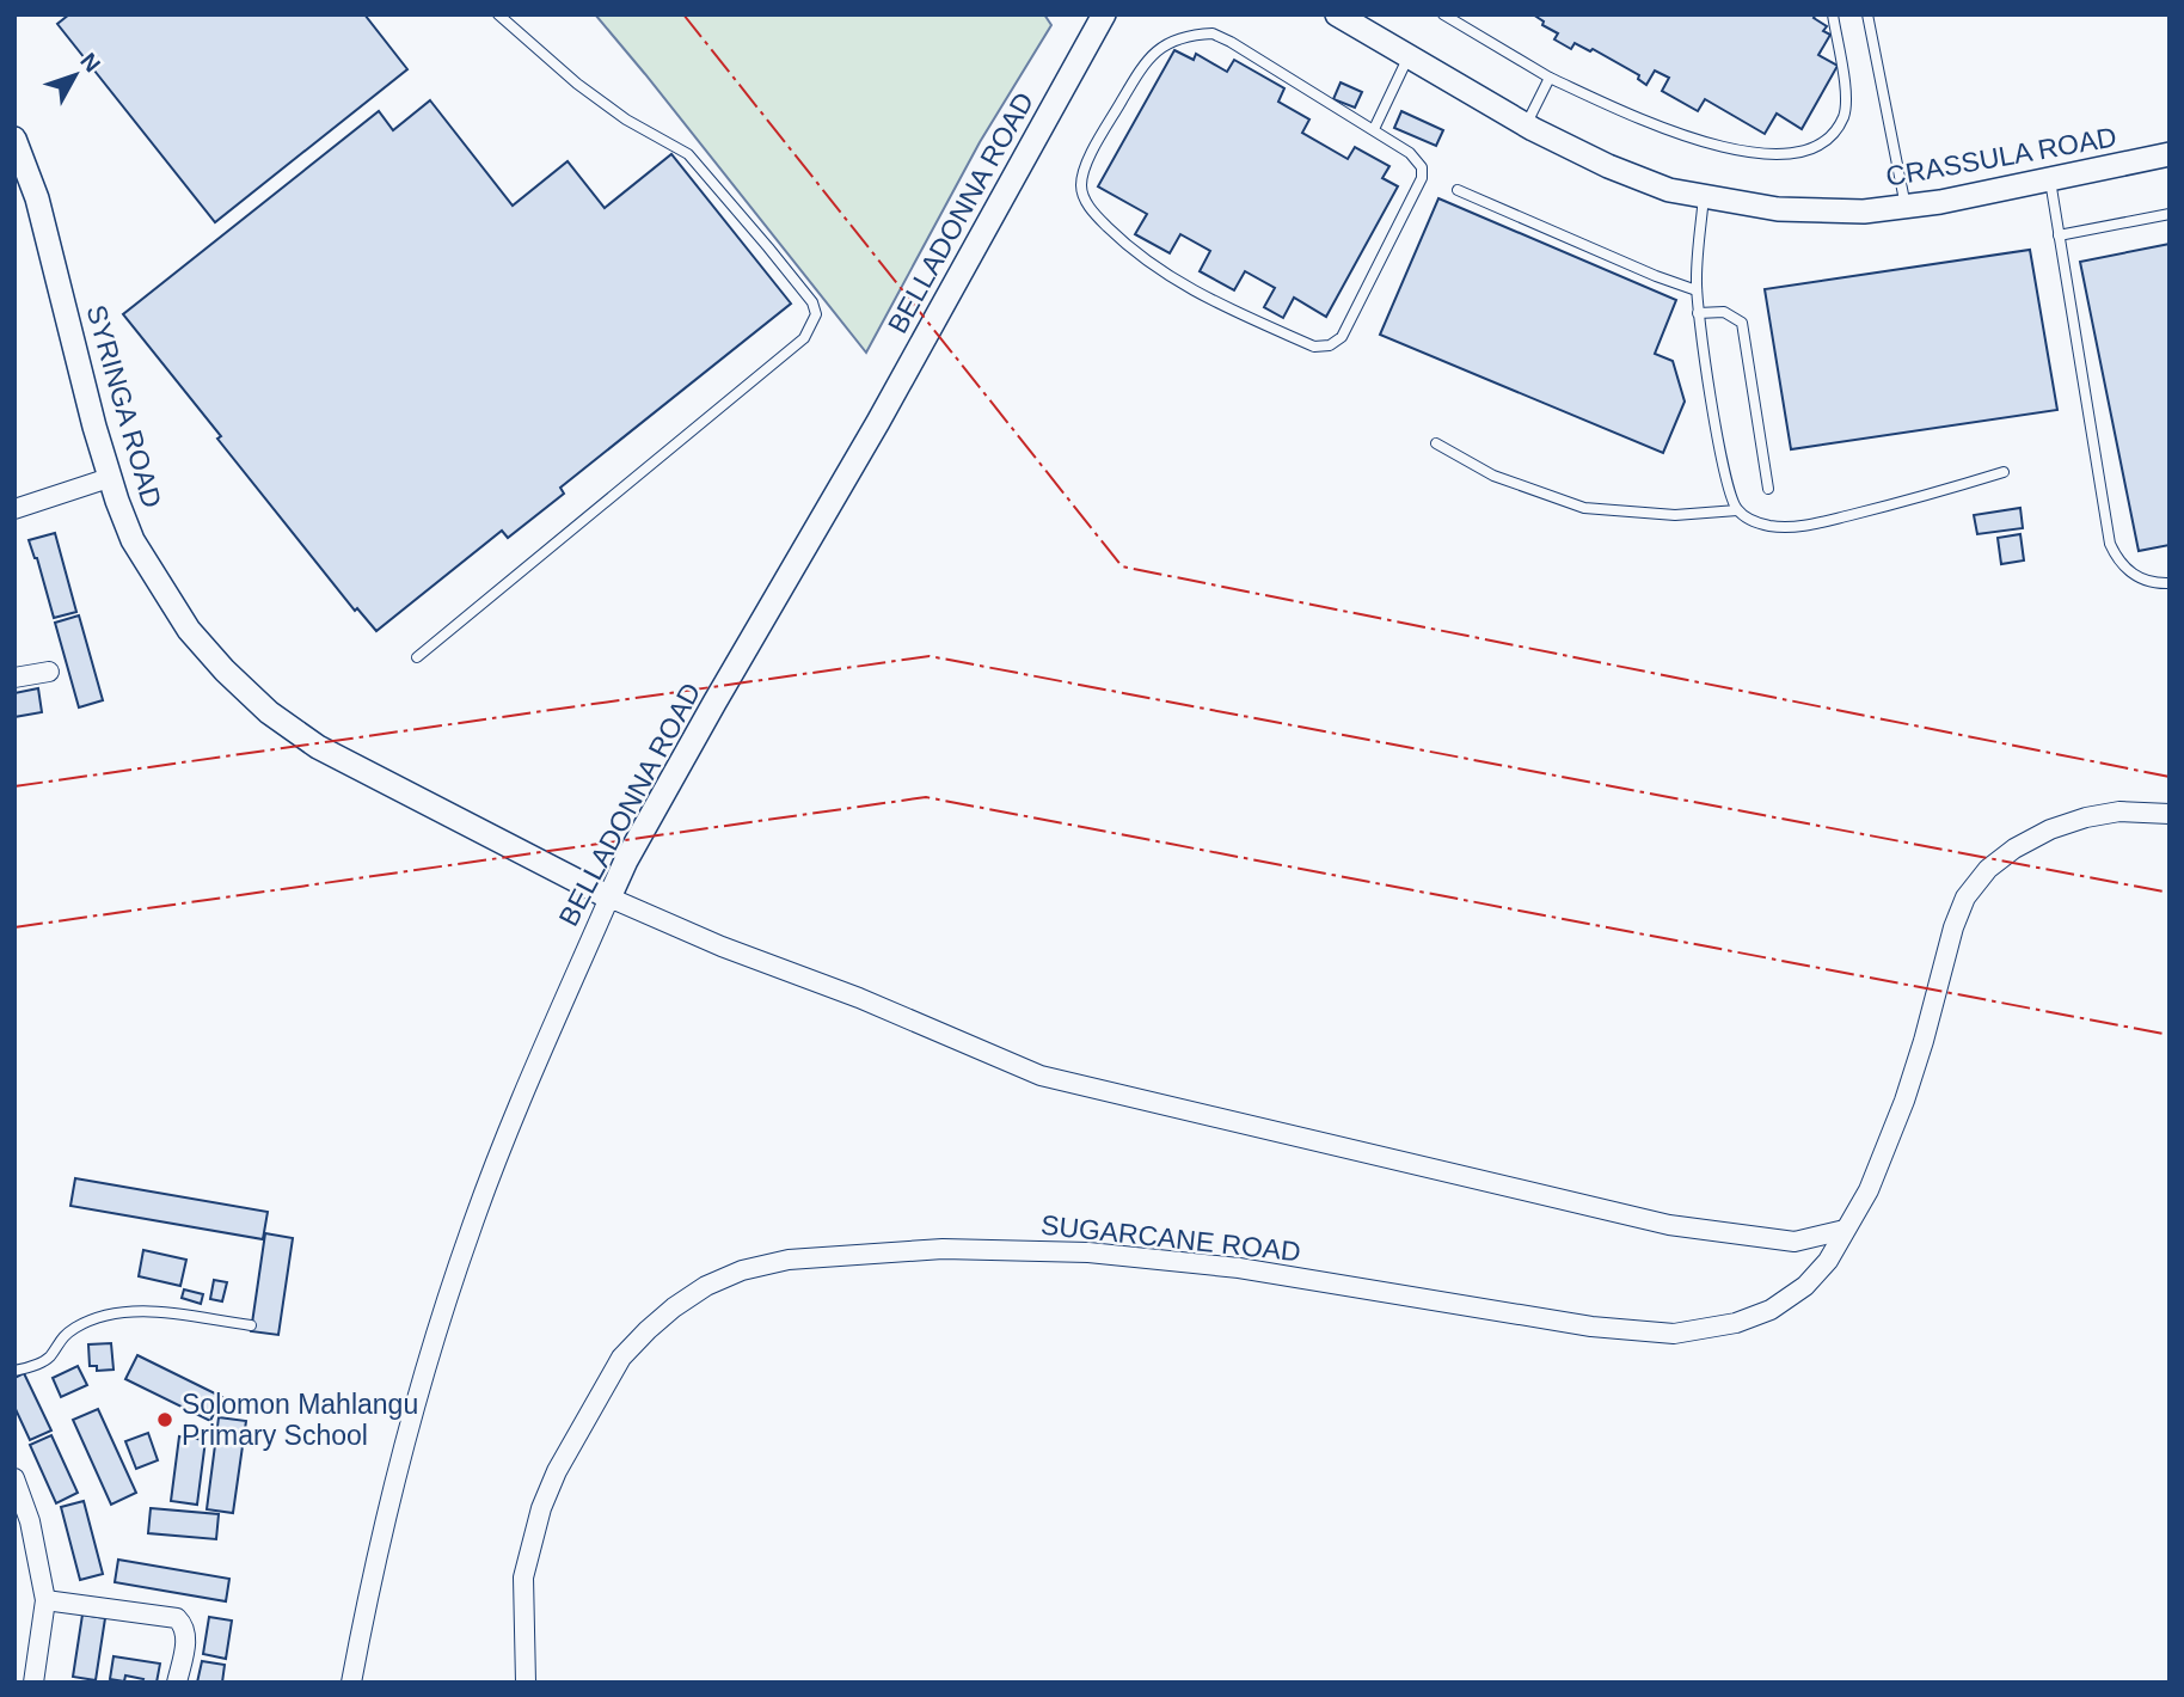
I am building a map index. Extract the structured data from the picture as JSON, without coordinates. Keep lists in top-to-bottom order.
{
  "streets": {
    "street": [
      "CRASSULA ROAD",
      "BELLADONNA ROAD",
      "SYRINGA ROAD",
      "SUGARCANE ROAD"
    ]
  },
  "crossings": [
    ["BELLADONNA ROAD", "SYRINGA ROAD"]
  ],
  "places": ["Solomon Mahlangu Primary School"],
  "north": "top right"
}
